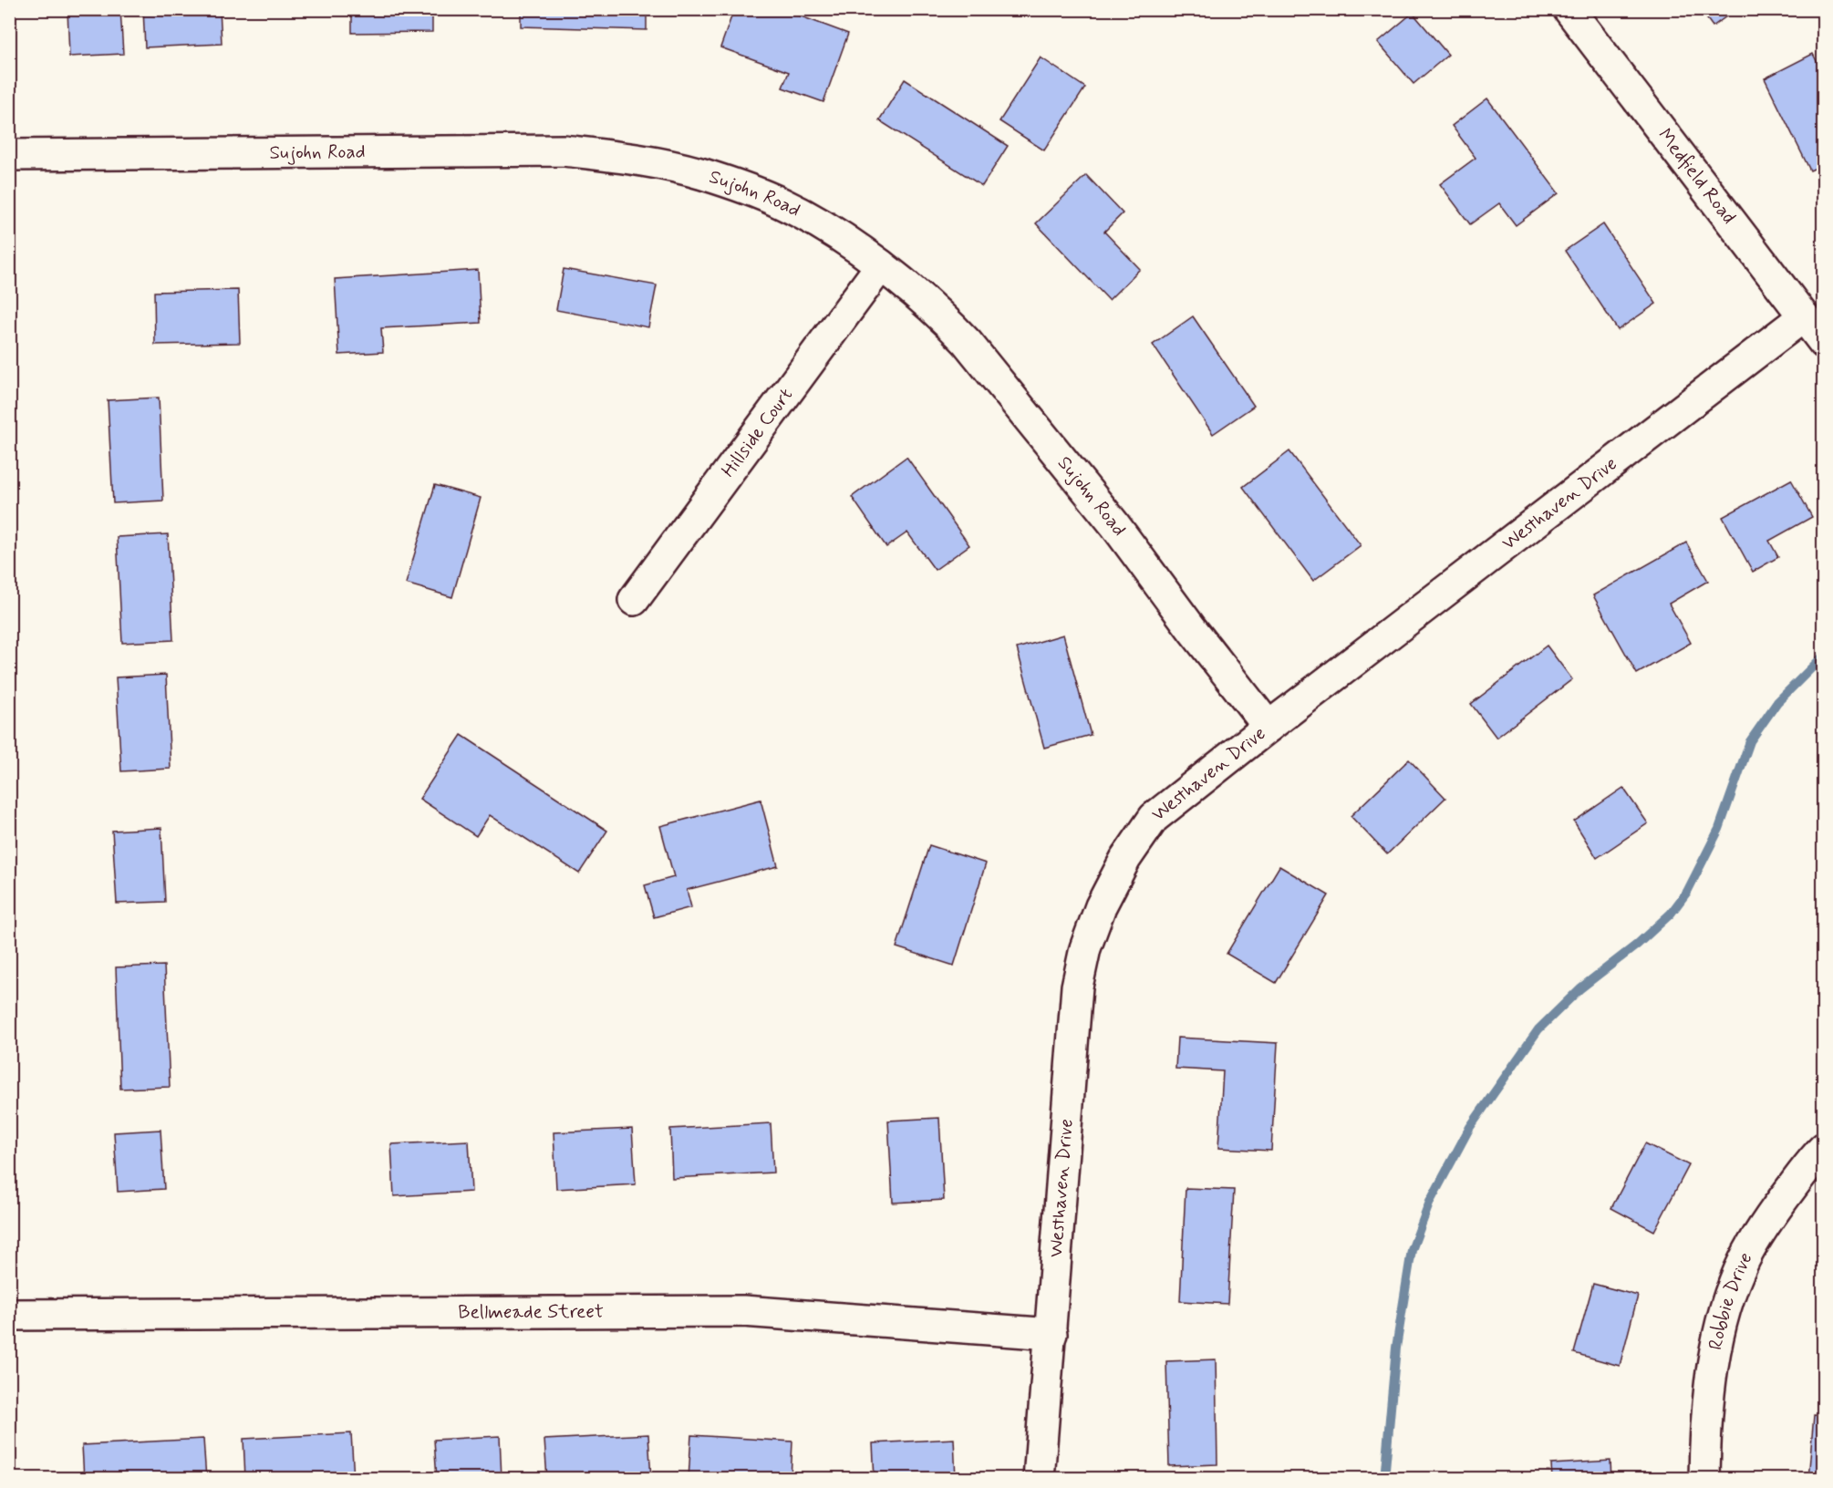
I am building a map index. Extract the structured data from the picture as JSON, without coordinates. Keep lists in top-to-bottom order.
{
  "streets": {
    "street": [
      "Sujohn Road",
      "Medfield Road",
      "Hillside Court",
      "Westhaven Drive",
      "Robbie Drive",
      "Bellmeade Street"
    ]
  },
  "crossings": [
    ["Sujohn Road", "Hillside Court"],
    ["Sujohn Road", "Westhaven Drive"],
    ["Medfield Road", "Westhaven Drive"],
    ["Westhaven Drive", "Bellmeade Street"]
  ]
}
